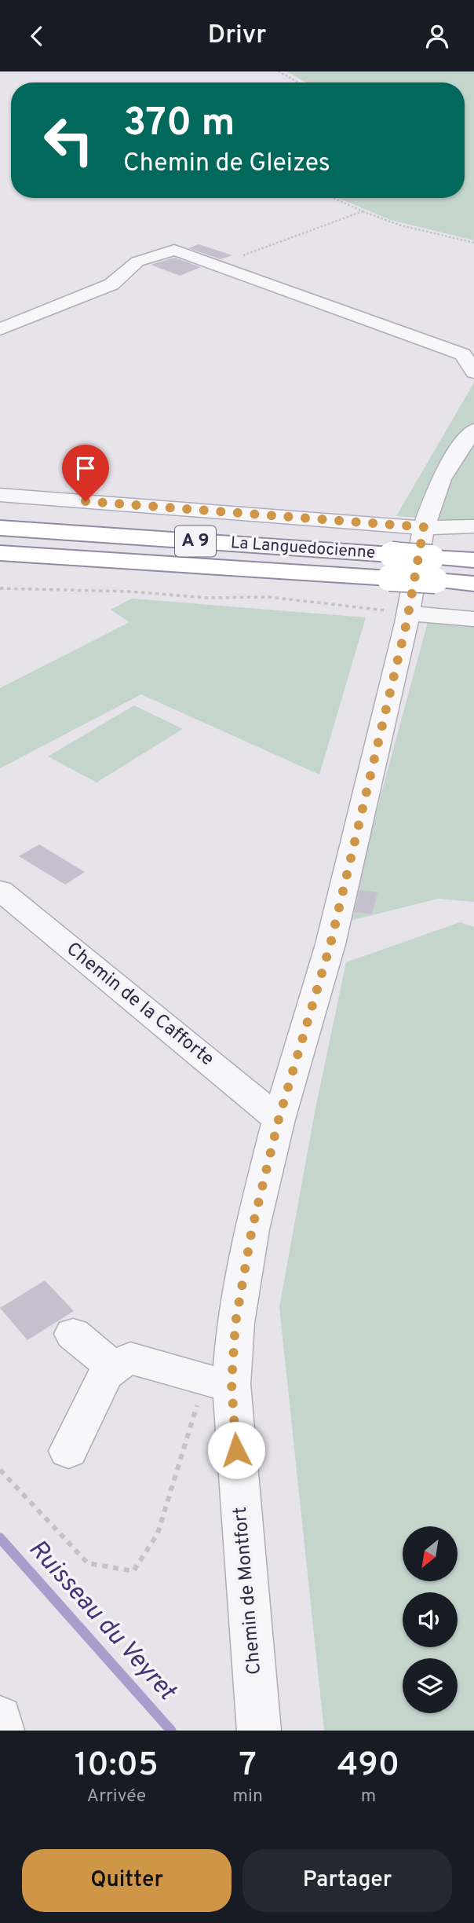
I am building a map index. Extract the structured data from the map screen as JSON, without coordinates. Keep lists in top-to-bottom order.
{
  "streets": {
    "highway": ["A 9", "La Languedocienne"],
    "street": ["Chemin de la Cafforte", "Chemin de Montfort"]
  },
  "crossings": [
    ["La Languedocienne", "Chemin de Montfort"],
    ["Chemin de la Cafforte", "Chemin de Montfort"]
  ],
  "water": ["Ruisseau du Veyret"],
  "north": "bottom left",
  "page": {
    "header": "Drivr",
    "turn": ["370 m", "Chemin de Gleizes"],
    "eta": [
      "10:05",
      "Arrivée",
      "7",
      "min",
      "490",
      "m"
    ],
    "buttons": ["Quitter", "Partager"]
  }
}
